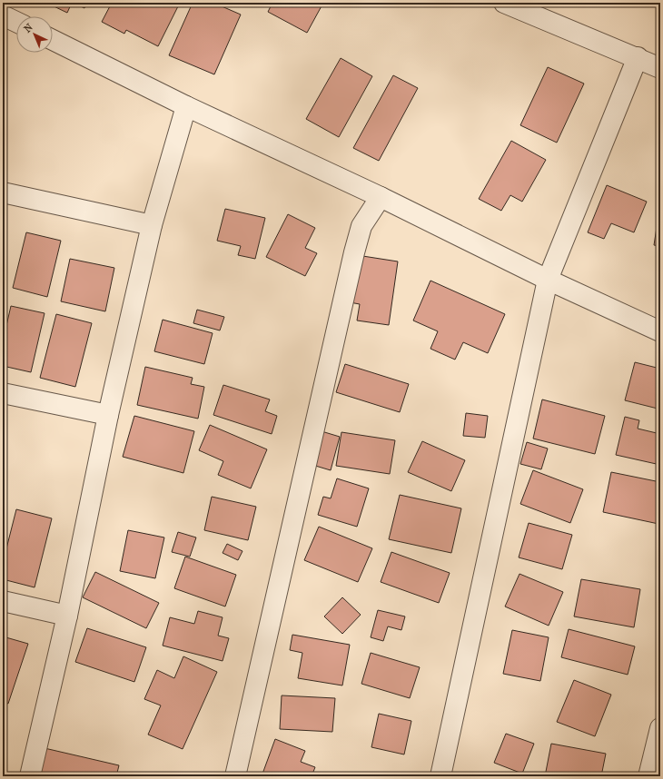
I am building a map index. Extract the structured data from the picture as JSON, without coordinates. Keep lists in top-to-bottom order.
{
  "north": "top left"
}
